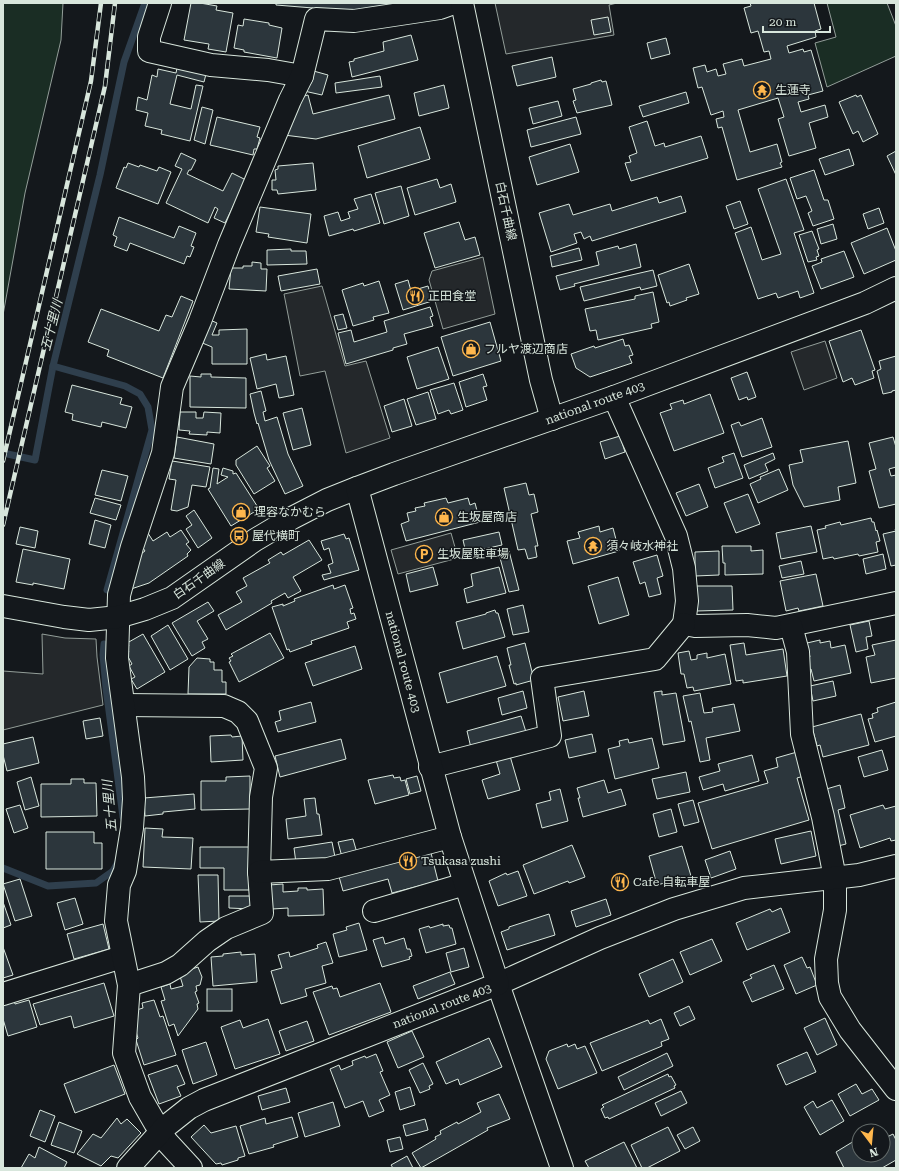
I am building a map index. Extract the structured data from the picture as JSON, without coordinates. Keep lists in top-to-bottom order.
{
  "streets": {
    "main road": ["白石千曲線", "national route 403"]
  },
  "crossings": [
    ["白石千曲線", "national route 403"]
  ],
  "water": ["五十里川"],
  "places": {
    "temple": ["生蓮寺", "須々岐水神社"],
    "restaurant": ["正田食堂", "Tsukasa zushi", "Cafe 自転車屋"],
    "shop": ["フルヤ渡辺商店", "理容なかむら", "生坂屋商店"],
    "bus stop": ["屋代横町"],
    "parking": ["生坂屋駐車場"]
  },
  "scale_bar": "20 m",
  "north": "bottom"
}
